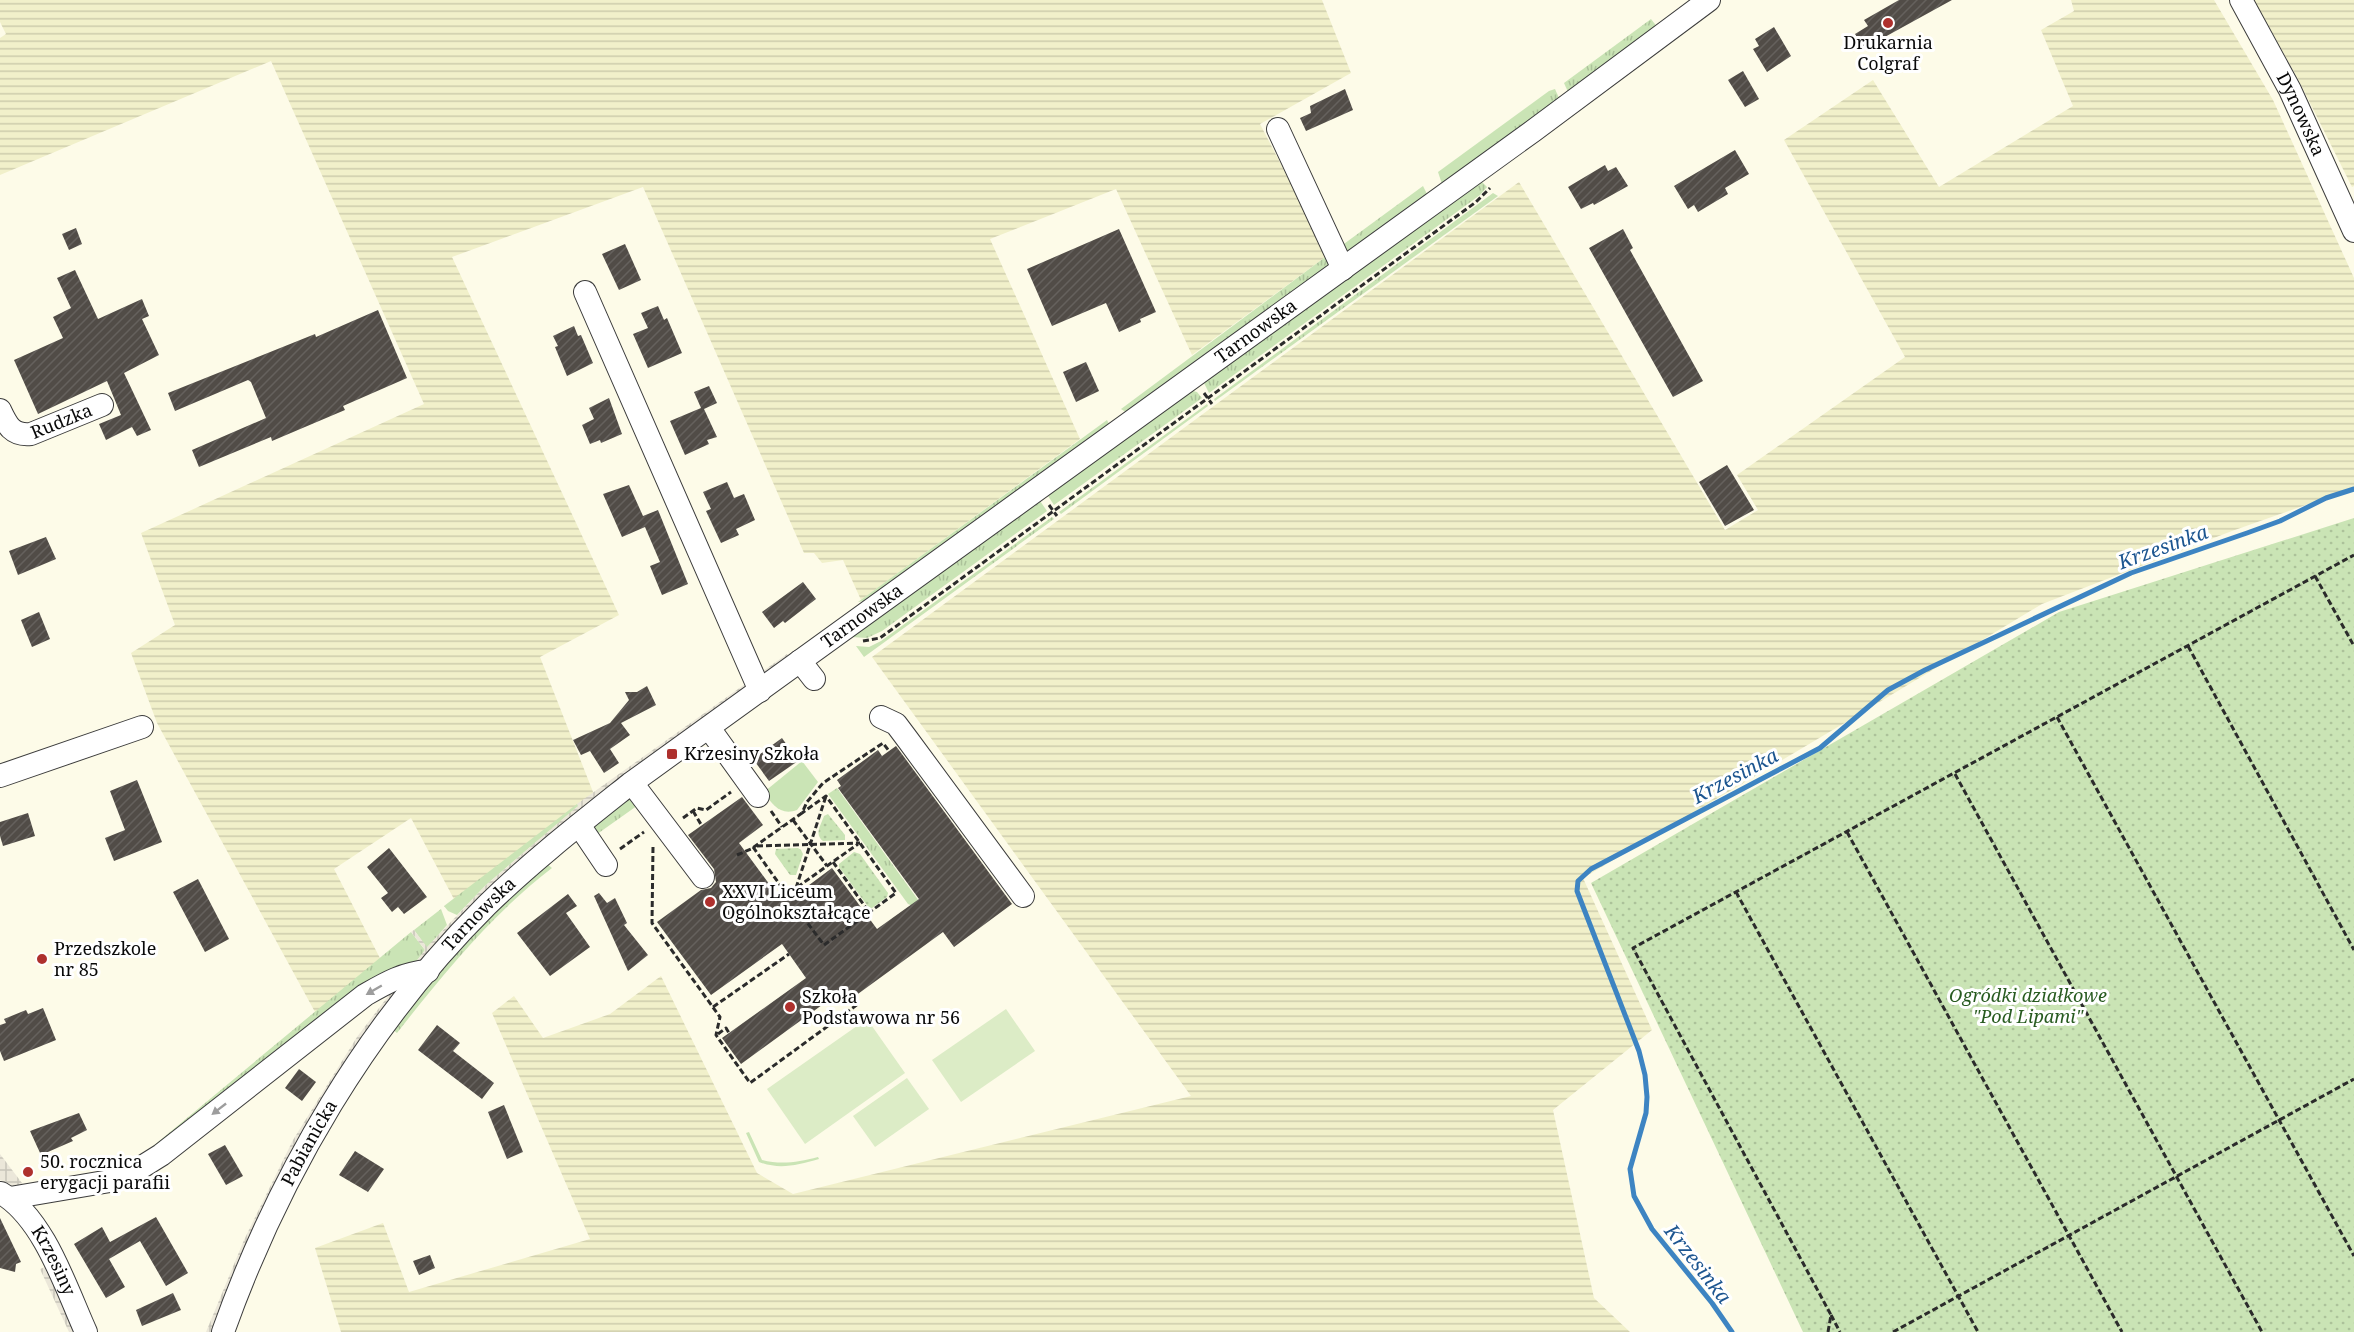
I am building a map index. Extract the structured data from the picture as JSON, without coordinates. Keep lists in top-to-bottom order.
{
  "streets": {
    "street": [
      "Dynowska",
      "Tarnowska",
      "Rudzka",
      "Pabianicka",
      "Krzesiny"
    ]
  },
  "crossings": [
    ["Tarnowska", "Pabianicka"]
  ],
  "water": ["Krzesinka"],
  "parks": ["Ogródki działkowe \"Pod Lipami\""],
  "places": {
    "other": [
      "Drukarnia Colgraf",
      "XXVI Liceum Ogólnokształcące",
      "Przedszkole nr 85",
      "Szkoła Podstawowa nr 56",
      "50. rocznica erygacji parafii"
    ],
    "transit": ["Krzesiny Szkoła"]
  }
}
